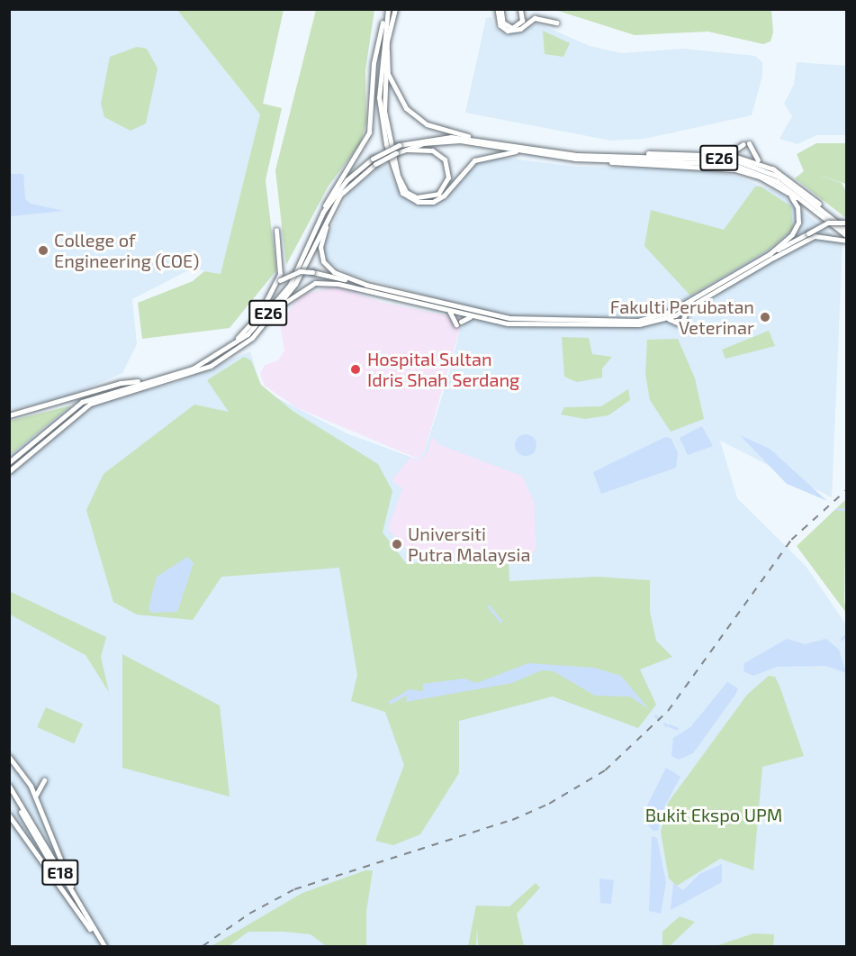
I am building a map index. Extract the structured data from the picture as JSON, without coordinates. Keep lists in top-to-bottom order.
{
  "streets": {
    "highway": ["E26", "E18"]
  },
  "parks": ["Bukit Ekspo UPM"],
  "places": [
    "College of Engineering (COE)",
    "Fakulti Perubatan Veterinar",
    "Hospital Sultan Idris Shah Serdang",
    "Universiti Putra Malaysia"
  ]
}
